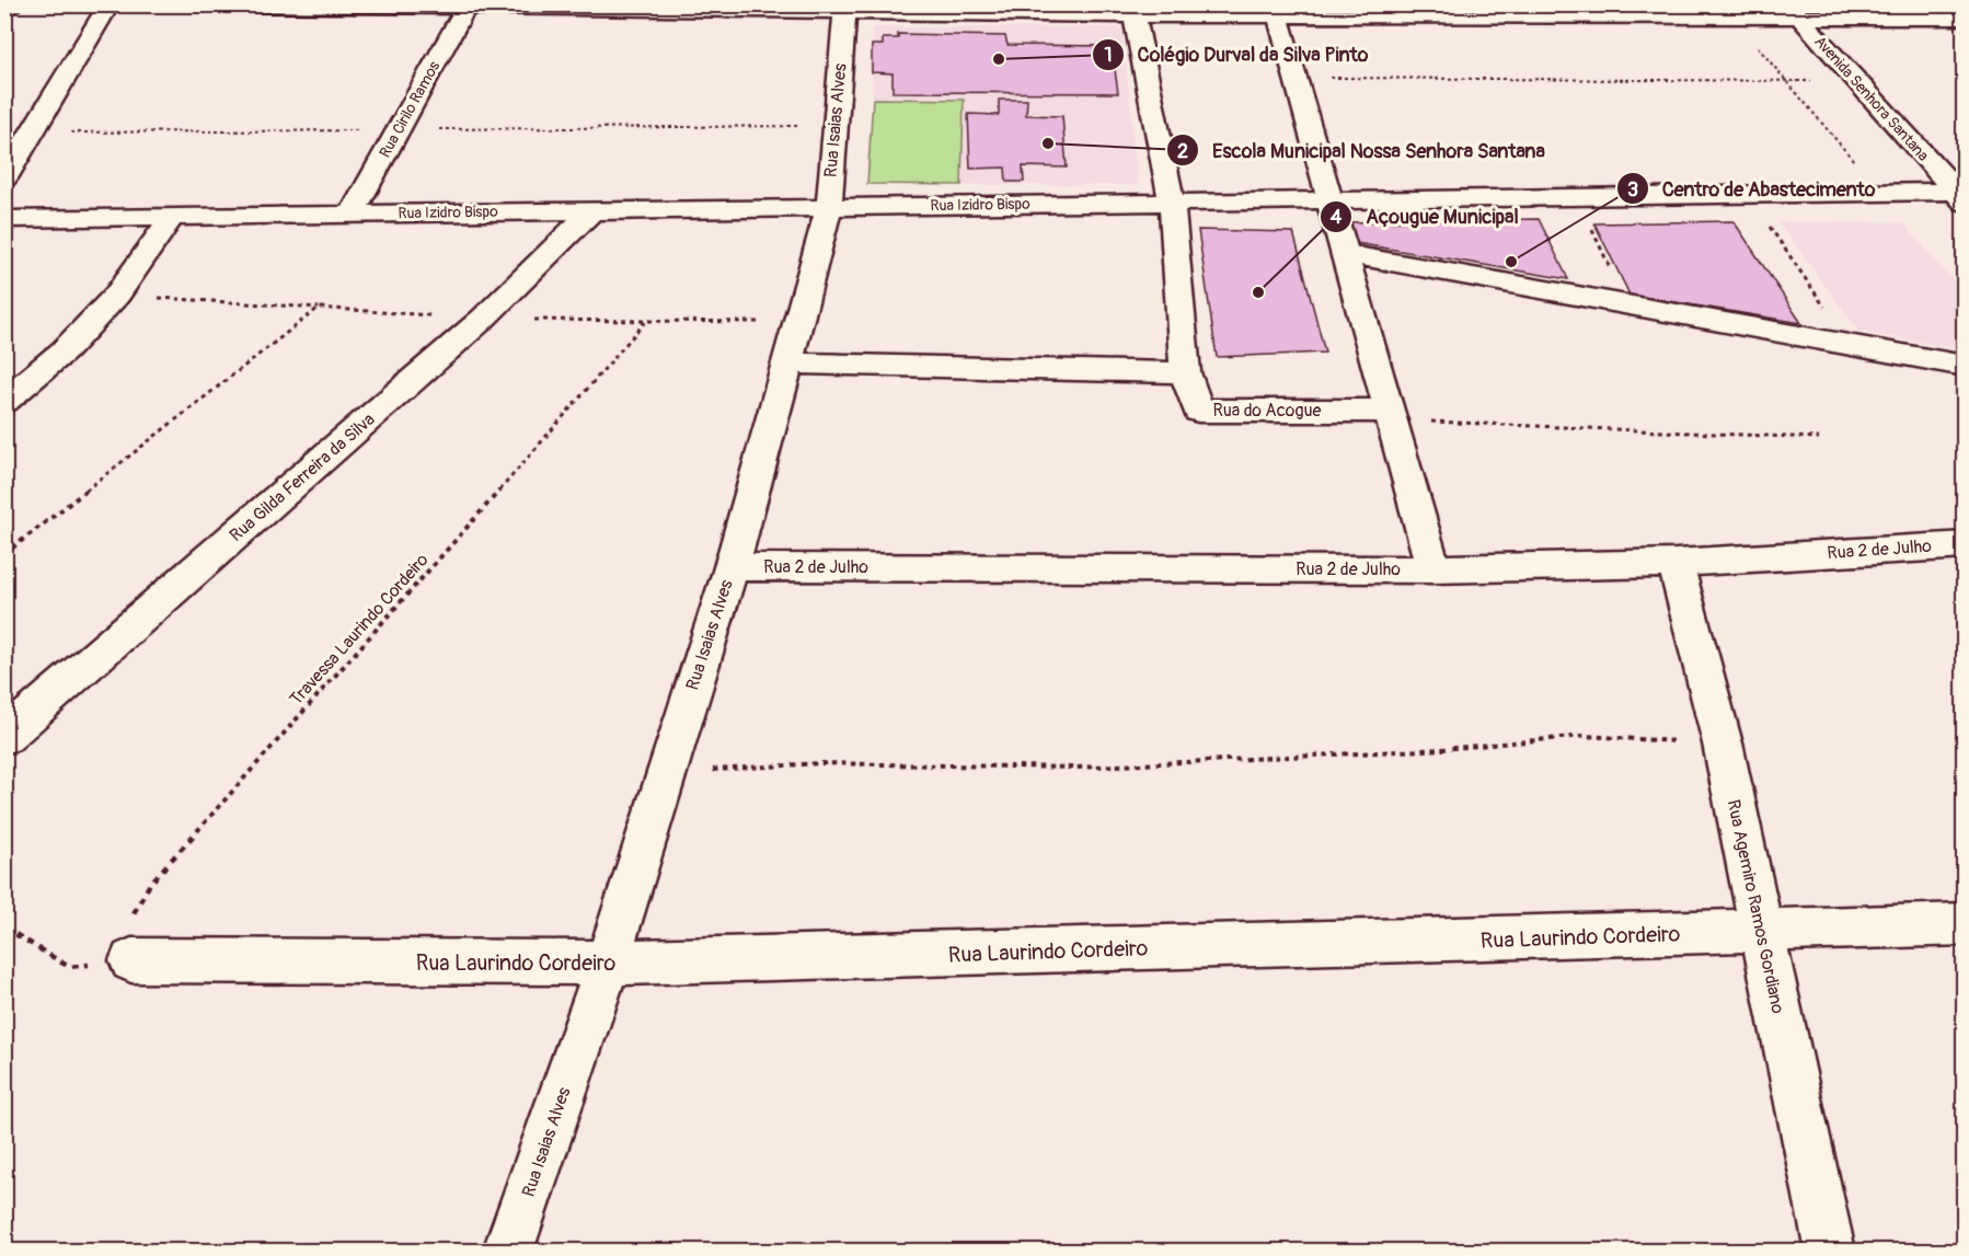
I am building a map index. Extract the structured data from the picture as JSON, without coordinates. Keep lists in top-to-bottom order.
{
  "streets": {
    "street": [
      "Avenida Senhora Santana",
      "Rua Cirilo Ramos",
      "Rua Isaias Alves",
      "Rua Izidro Bispo",
      "Rua do Acogue",
      "Rua Gilda Ferreira da Silva",
      "Rua 2 de Julho",
      "Rua Agemiro Ramos Gordiano",
      "Rua Laurindo Cordeiro"
    ],
    "path": ["Travessa Laurindo Cordeiro"]
  },
  "crossings": [
    ["Avenida Senhora Santana", "Rua Izidro Bispo"],
    ["Rua Cirilo Ramos", "Rua Izidro Bispo"],
    ["Rua Isaias Alves", "Rua Izidro Bispo"],
    ["Rua Isaias Alves", "Rua 2 de Julho"],
    ["Rua Isaias Alves", "Rua Laurindo Cordeiro"],
    ["Rua Izidro Bispo", "Rua do Acogue"],
    ["Rua Izidro Bispo", "Rua Gilda Ferreira da Silva"],
    ["Rua 2 de Julho", "Rua Agemiro Ramos Gordiano"],
    ["Rua Agemiro Ramos Gordiano", "Rua Laurindo Cordeiro"]
  ],
  "places": [
    "Colégio Durval da Silva Pinto",
    "Escola Municipal Nossa Senhora Santana",
    "Centro de Abastecimento",
    "Açougue Municipal"
  ]
}
